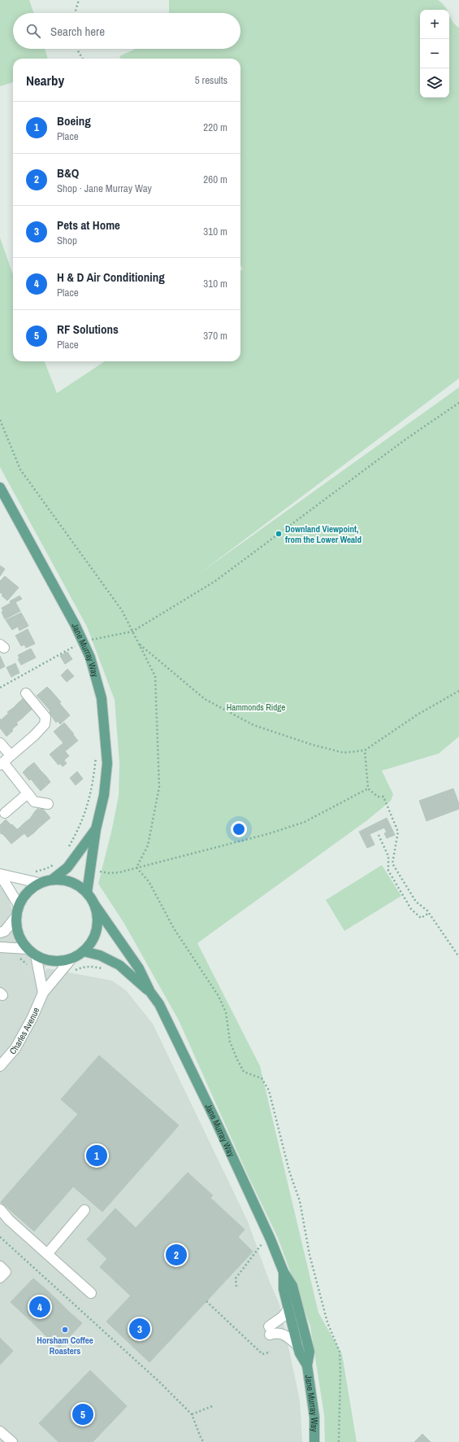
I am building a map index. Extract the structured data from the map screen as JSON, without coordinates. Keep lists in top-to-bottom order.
{
  "streets": {
    "main road": ["Jane Murray Way"],
    "street": ["Charles Avenue"]
  },
  "crossings": [
    ["Jane Murray Way", "Charles Avenue"]
  ],
  "parks": ["Hammonds Ridge"],
  "places": ["Downland Viewpoint, from the Lower Weald", "Horsham Coffee Roasters"],
  "page": {
    "map_buttons": ["+", "−"],
    "search": "Search here",
    "heading": ["Nearby", "5 results"],
    "list": [
      {
        "mark": "1",
        "name": "Boeing",
        "note": "Place",
        "value": "220 m"
      },
      {
        "mark": "2",
        "name": "B&Q",
        "note": "Shop · Jane Murray Way",
        "value": "260 m"
      },
      {
        "mark": "3",
        "name": "Pets at Home",
        "note": "Shop",
        "value": "310 m"
      },
      {
        "mark": "4",
        "name": "H & D Air Conditioning",
        "note": "Place",
        "value": "310 m"
      },
      {
        "mark": "5",
        "name": "RF Solutions",
        "note": "Place",
        "value": "370 m"
      }
    ],
    "pins": [
      "1",
      "2",
      "4",
      "3",
      "5"
    ]
  }
}
